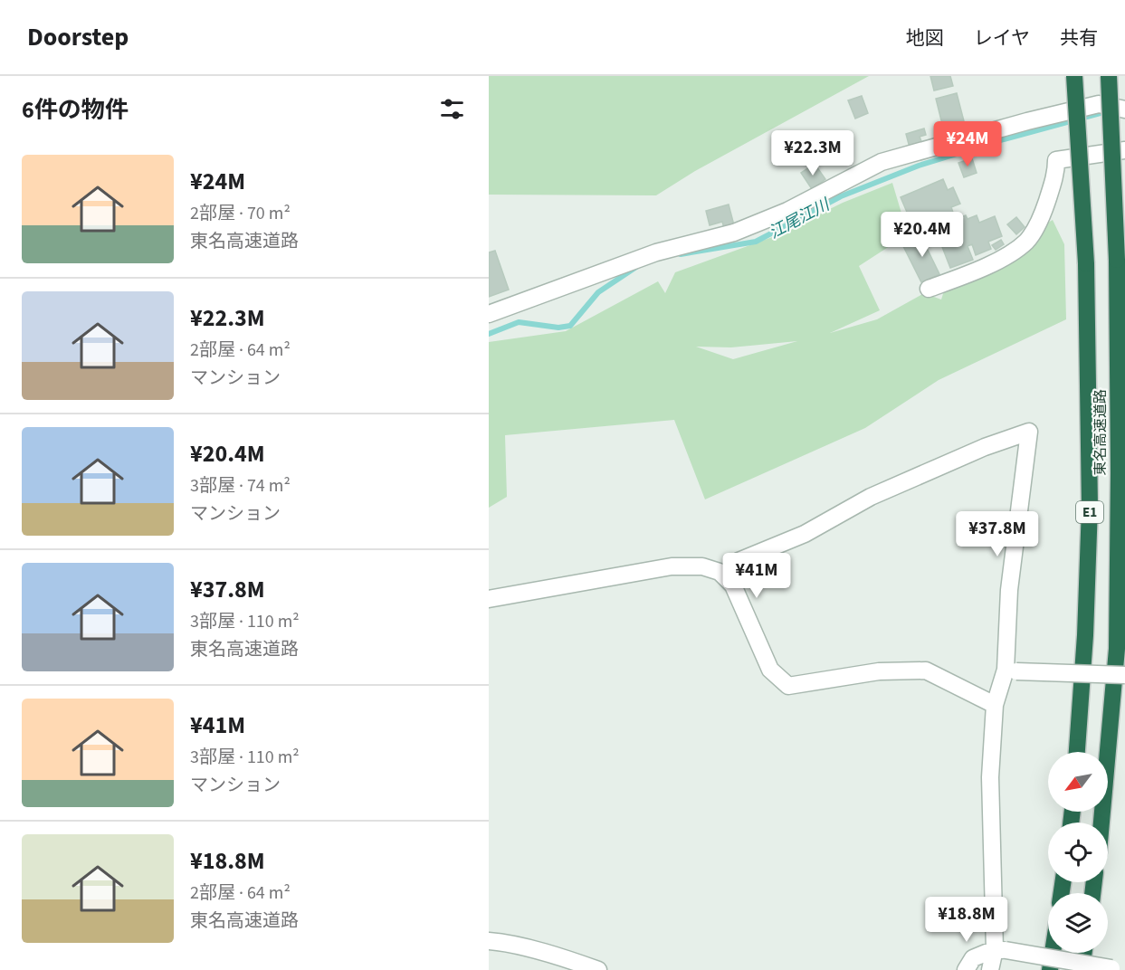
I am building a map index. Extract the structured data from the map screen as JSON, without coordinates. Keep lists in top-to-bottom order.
{
  "streets": {
    "highway": ["東名高速道路", "E1"]
  },
  "water": ["江尾江川"],
  "north": "bottom left",
  "page": {
    "header": "Doorstep",
    "nav": ["地図", "レイヤ", "共有"],
    "heading": "6件の物件",
    "price": [
      "¥24M",
      "¥22.3M",
      "¥20.4M",
      "¥37.8M",
      "¥41M",
      "¥18.8M"
    ],
    "list": [
      {
        "name": "¥24M",
        "note": "2部屋 · 70 m² · 東名高速道路"
      },
      {
        "name": "¥22.3M",
        "note": "2部屋 · 64 m² · マンション"
      },
      {
        "name": "¥20.4M",
        "note": "3部屋 · 74 m² · マンション"
      },
      {
        "name": "¥37.8M",
        "note": "3部屋 · 110 m² · 東名高速道路"
      },
      {
        "name": "¥41M",
        "note": "3部屋 · 110 m² · マンション"
      },
      {
        "name": "¥18.8M",
        "note": "2部屋 · 64 m² · 東名高速道路"
      }
    ]
  }
}
